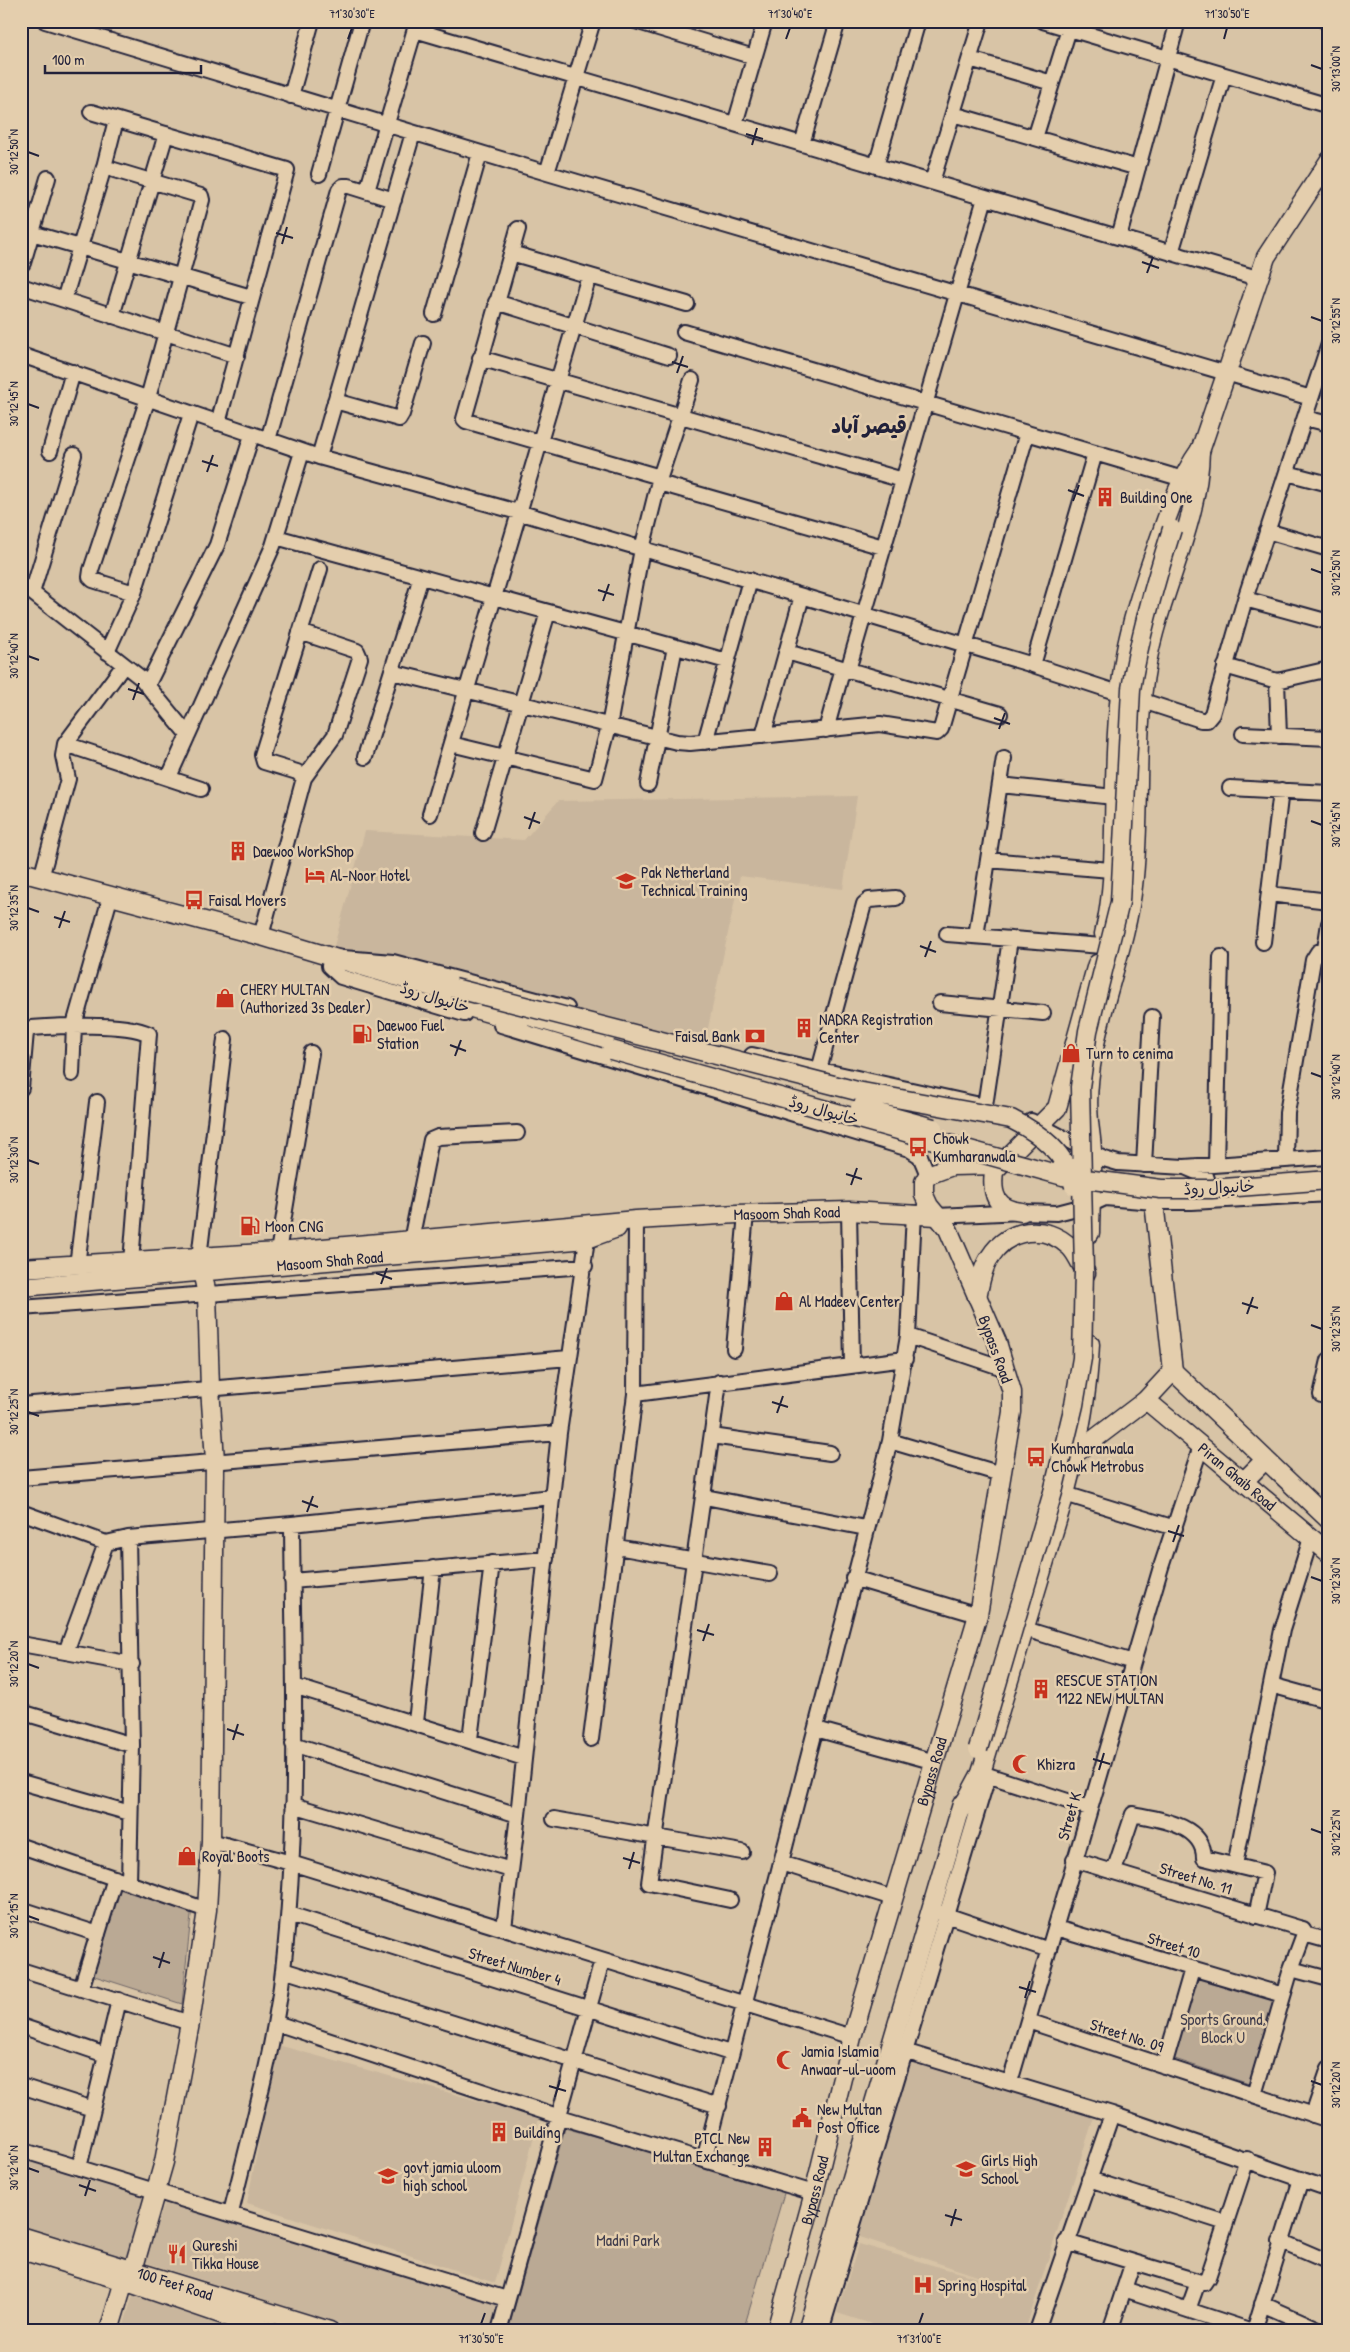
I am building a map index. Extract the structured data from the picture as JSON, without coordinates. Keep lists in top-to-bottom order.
{
  "streets": {
    "main road": [
      "خانیوال روڈ",
      "Masoom Shah Road",
      "Bypass Road",
      "Piran Ghaib Road",
      "100 Feet Road"
    ],
    "street": [
      "Street K",
      "Street No. 11",
      "Street 10",
      "Street Number 4",
      "Street No. 09"
    ]
  },
  "crossings": [
    ["Masoom Shah Road", "Bypass Road"],
    ["Piran Ghaib Road", "Street K"],
    ["Street K", "Street No. 11"],
    ["Street K", "Street 10"],
    ["Street K", "Street No. 09"]
  ],
  "districts": ["قیصر آباد"],
  "parks": ["Sports Ground, Block U", "Madni Park"],
  "places": {
    "building": [
      "Building One",
      "Daewoo WorkShop",
      "NADRA Registration Center",
      "RESCUE STATION 1122 NEW MULTAN",
      "Building",
      "PTCL New Multan Exchange"
    ],
    "hotel": ["Al-Noor Hotel"],
    "school or university": ["Pak Netherland Technical Training", "Girls High School", "govt jamia uloom high school"],
    "bus stop": ["Faisal Movers", "Chowk Kumharanwala", "Kumharanwala Chowk Metrobus"],
    "shop": [
      "CHERY MULTAN (Authorized 3s Dealer)",
      "Turn to cenima",
      "Al Madeev Center",
      "Royal Boots"
    ],
    "fuel station": ["Daewoo Fuel Station", "Moon CNG"],
    "bank": ["Faisal Bank"],
    "mosque": ["Khizra", "Jamia Islamia Anwaar-ul-uoom"],
    "public building": ["New Multan Post Office"],
    "restaurant": ["Qureshi Tikka House"],
    "hospital": ["Spring Hospital"]
  },
  "scale_bar": "100 m",
  "coordinates": [
    "71°30'30\"E",
    "71°30'40\"E",
    "71°30'50\"E",
    "30°13'00\"N",
    "30°12'50\"N",
    "30°12'55\"N",
    "30°12'45\"N",
    "30°12'40\"N",
    "30°12'35\"N",
    "30°12'30\"N",
    "30°12'25\"N",
    "30°12'20\"N",
    "30°12'15\"N",
    "30°12'10\"N",
    "71°31'00\"E"
  ]
}
